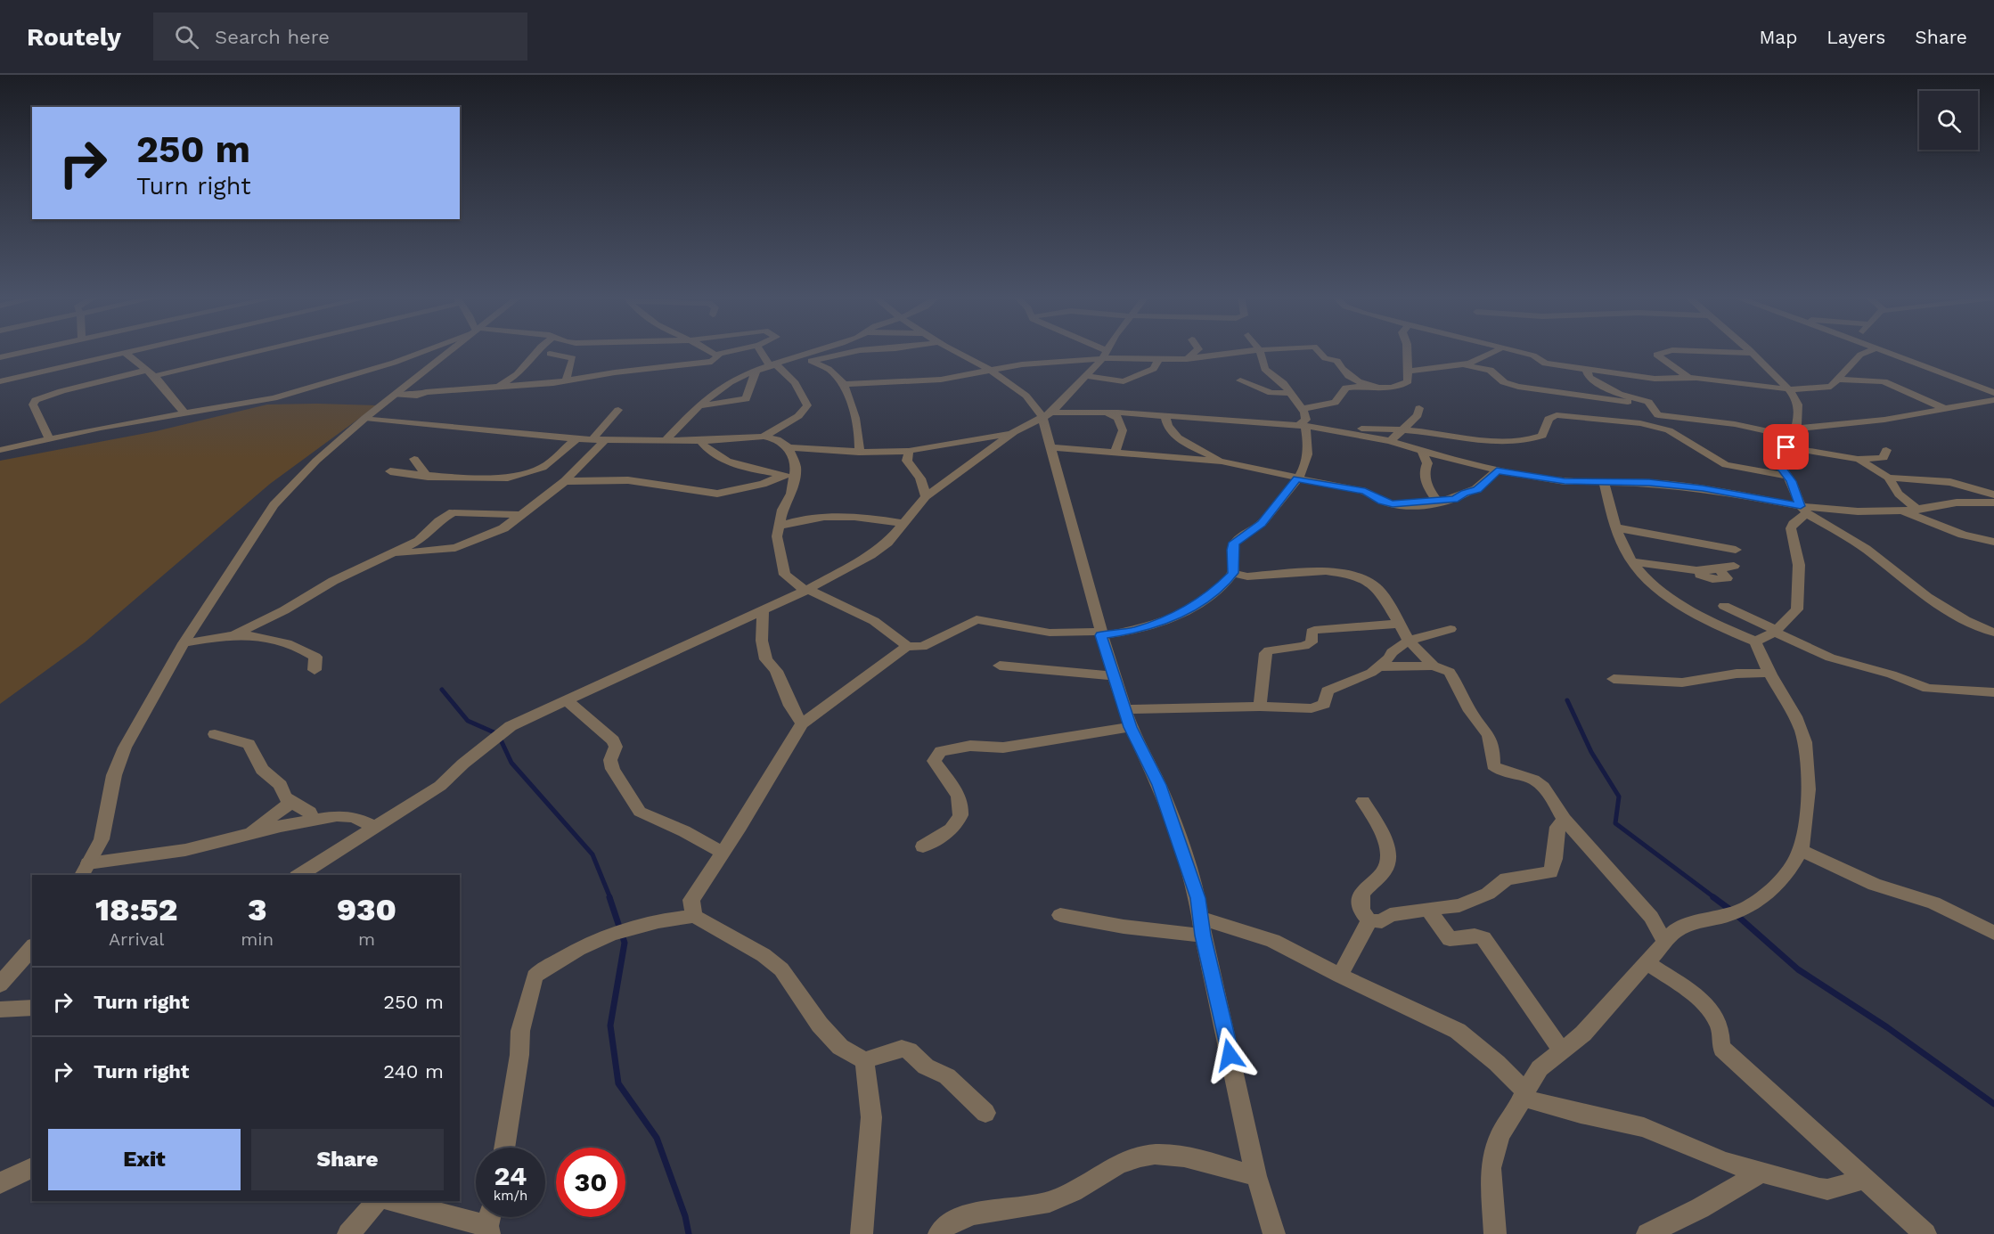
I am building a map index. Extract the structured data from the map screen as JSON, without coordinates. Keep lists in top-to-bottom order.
{
  "page": {
    "header": "Routely",
    "search": "Search here",
    "nav": ["Map", "Layers", "Share"],
    "turn": ["250 m", "Turn right"],
    "eta": [
      "18:52",
      "Arrival",
      "3",
      "min",
      "930",
      "m"
    ],
    "list": [
      {
        "name": "Turn right",
        "value": "250 m"
      },
      {
        "name": "Turn right",
        "value": "240 m"
      }
    ],
    "buttons": ["Exit", "Share"],
    "speed": "24 km/h",
    "limit": "30"
  }
}
